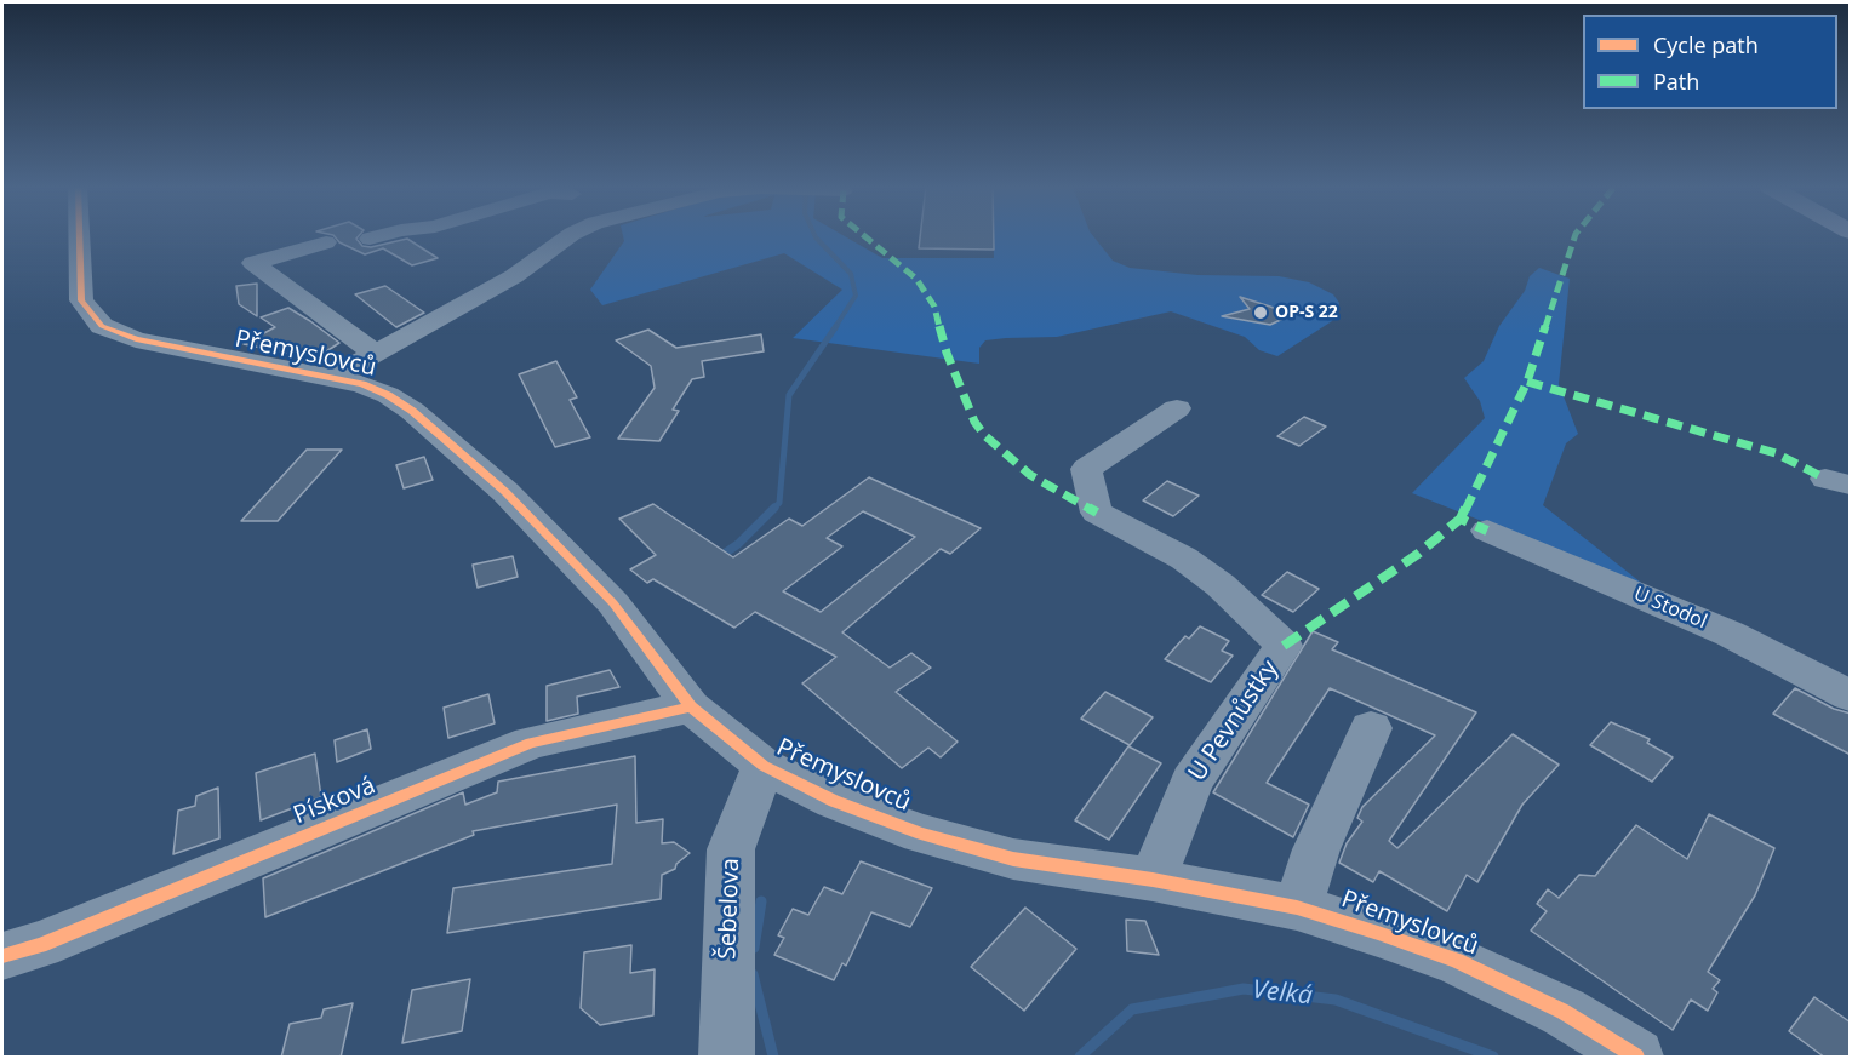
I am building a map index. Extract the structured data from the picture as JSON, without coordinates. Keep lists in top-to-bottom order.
{
  "streets": {
    "street": [
      "Přemyslovců",
      "U Stodol",
      "U Pevnůstky",
      "Písková",
      "Šebelova"
    ]
  },
  "crossings": [
    ["Přemyslovců", "U Pevnůstky"],
    ["Přemyslovců", "Písková"],
    ["Přemyslovců", "Šebelova"]
  ],
  "water": ["Velká"],
  "places": ["OP-S 22"],
  "legend": ["Cycle path", "Path"]
}
